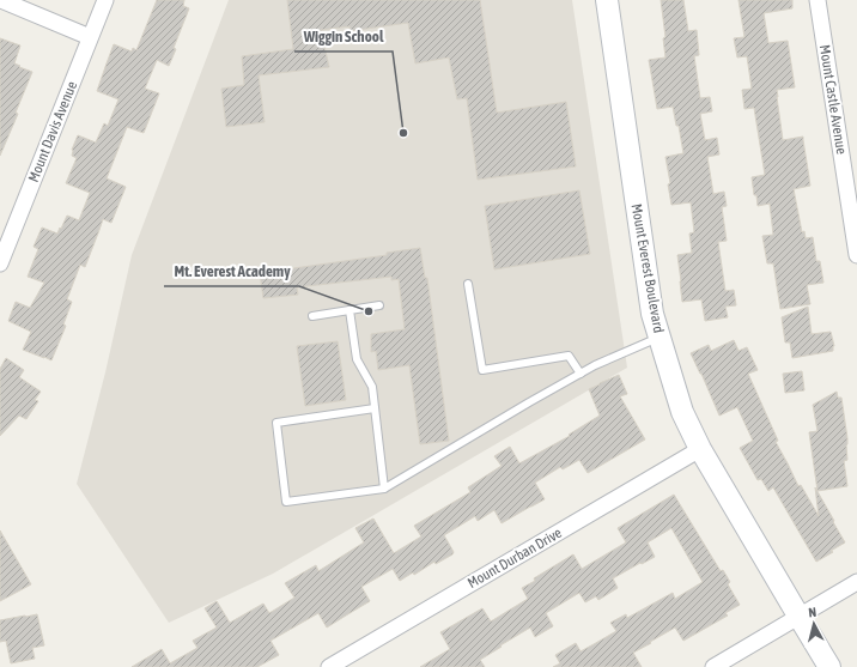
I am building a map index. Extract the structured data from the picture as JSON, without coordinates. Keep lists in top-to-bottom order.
{
  "streets": {
    "street": [
      "Mount Castle Avenue",
      "Mount Davis Avenue",
      "Mount Everest Boulevard",
      "Mount Durban Drive"
    ]
  },
  "crossings": [
    ["Mount Everest Boulevard", "Mount Durban Drive"]
  ],
  "places": ["Wiggin School", "Mt. Everest Academy"],
  "north": "top"
}
